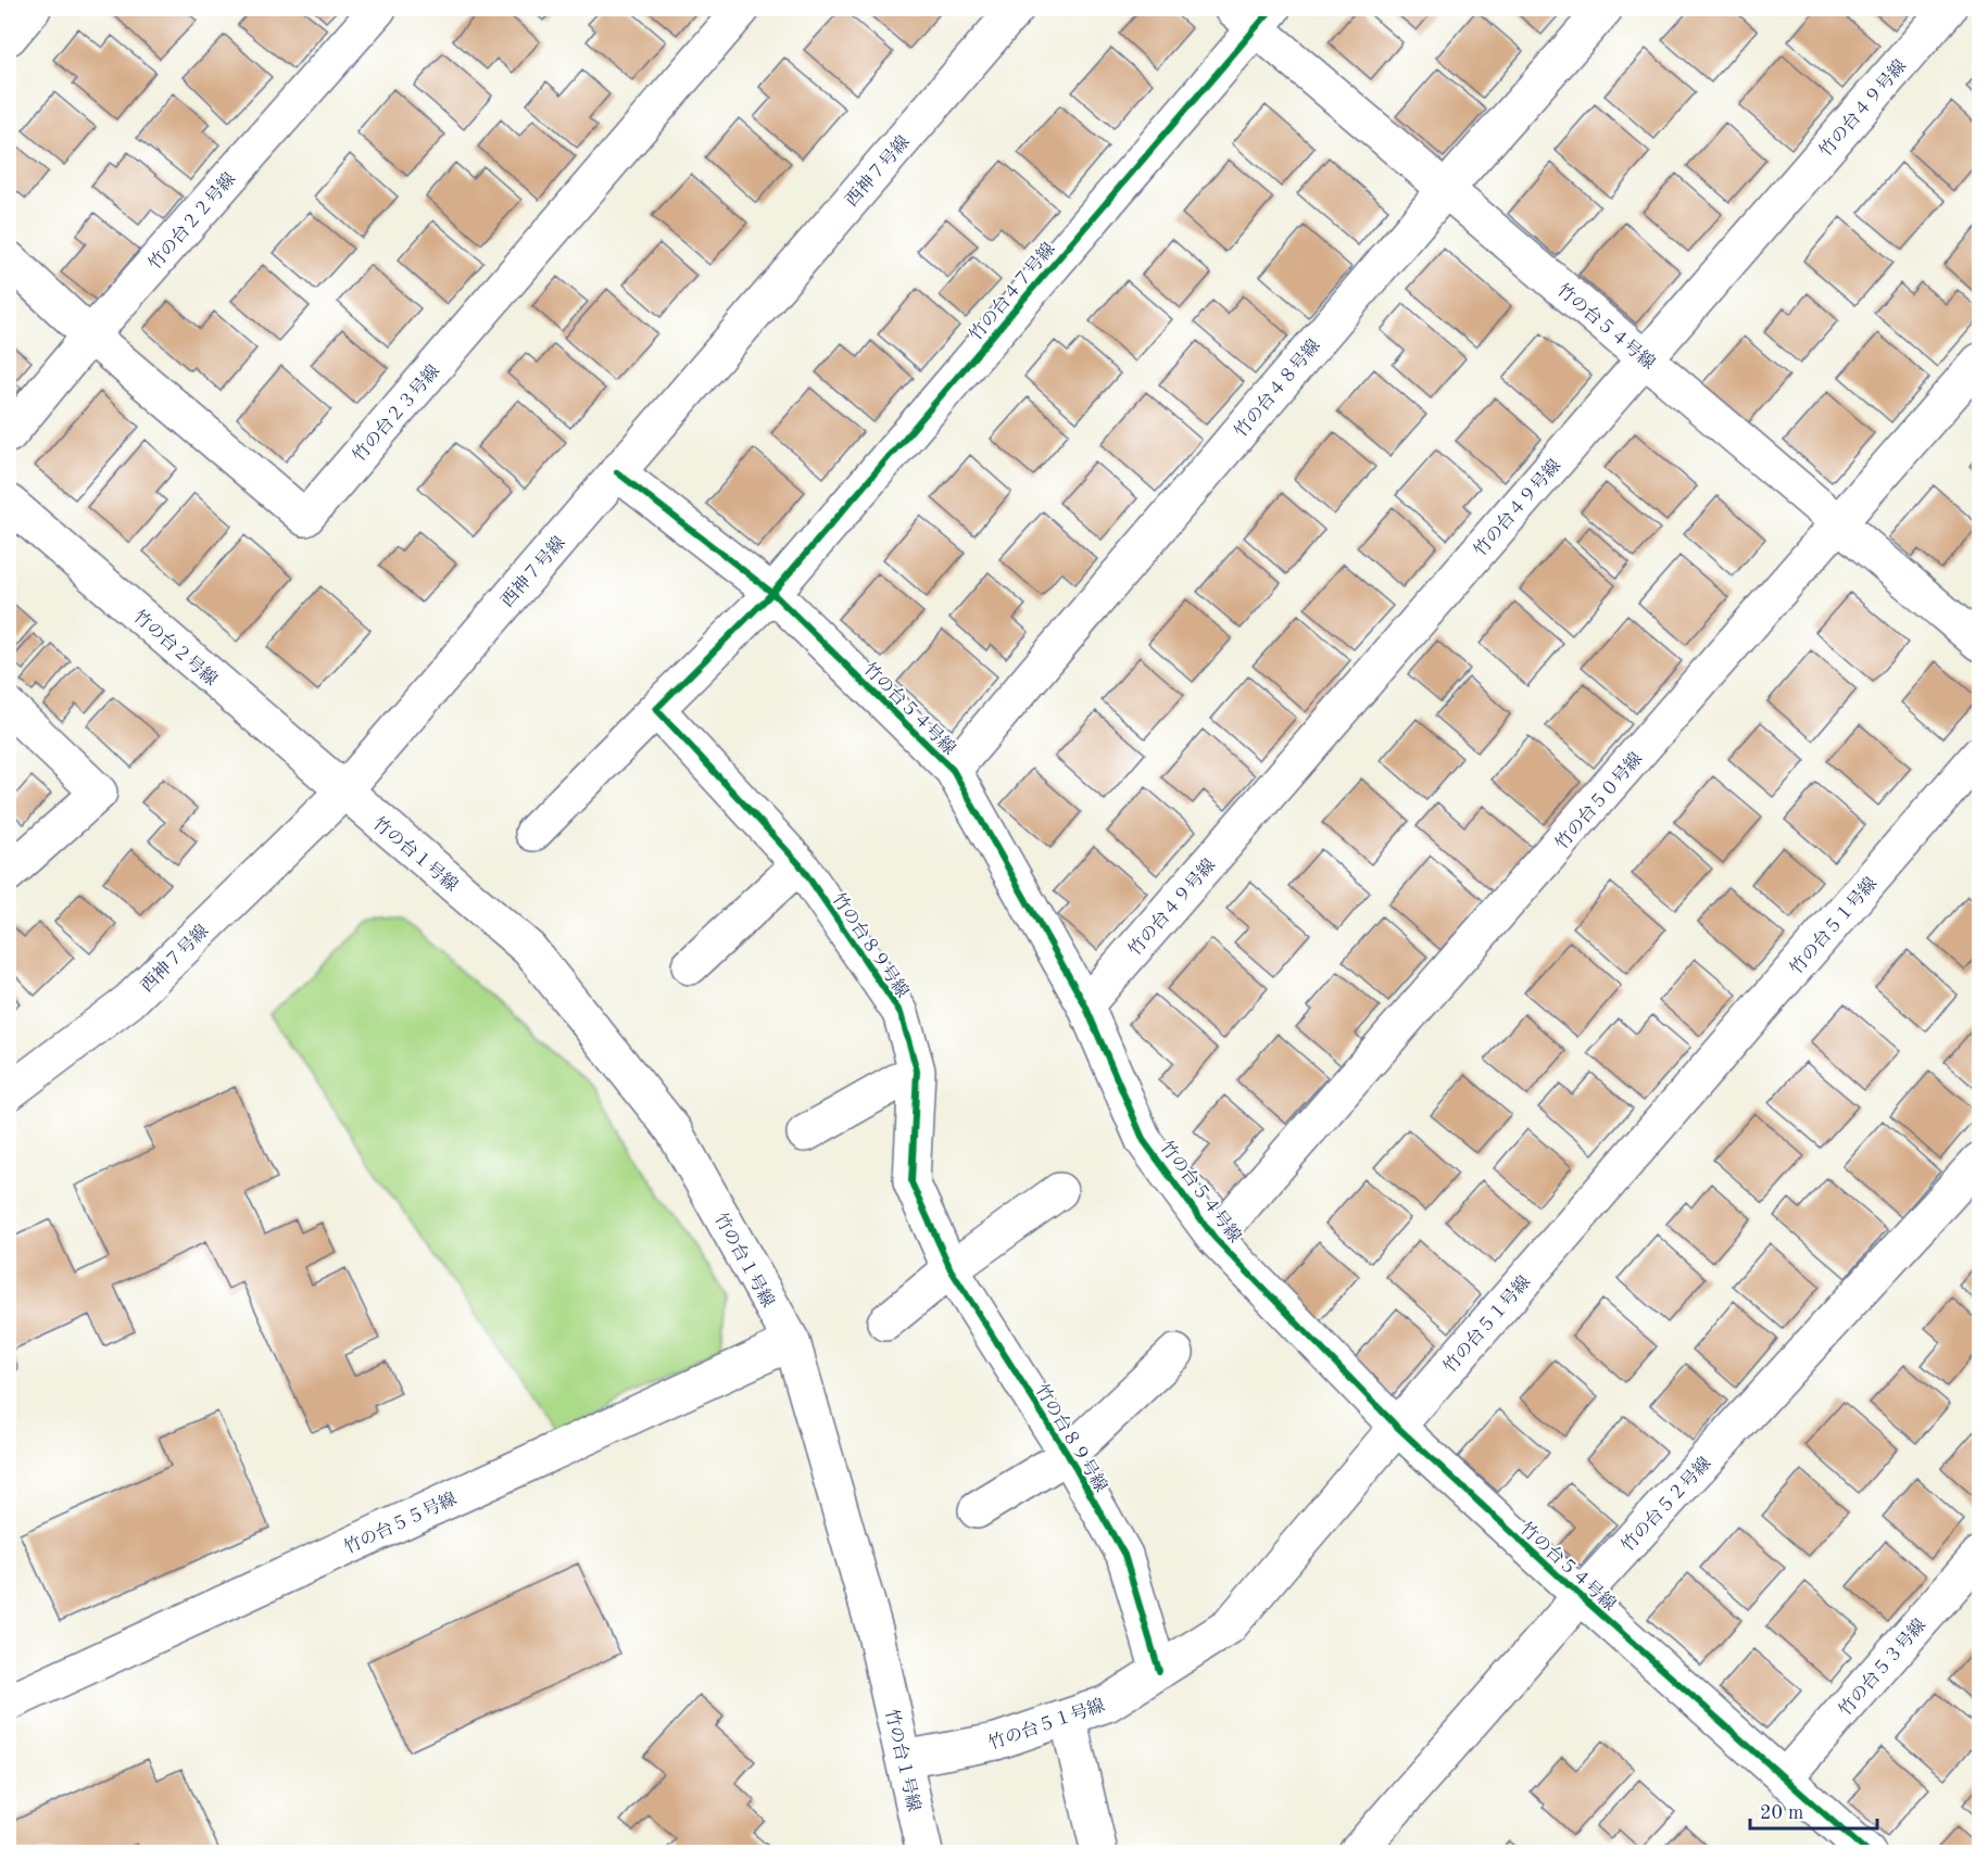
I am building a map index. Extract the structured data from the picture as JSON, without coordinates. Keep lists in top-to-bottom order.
{
  "streets": {
    "street": [
      "竹の台４９号線",
      "西神７号線",
      "竹の台２２号線",
      "竹の台４７号線",
      "竹の台５４号線",
      "竹の台４８号線",
      "竹の台２３号線",
      "竹の台２号線",
      "竹の台５０号線",
      "竹の台１号線",
      "竹の台５１号線",
      "竹の台８９号線",
      "竹の台５２号線",
      "竹の台５５号線",
      "竹の台５３号線"
    ]
  },
  "crossings": [
    ["竹の台４９号線", "竹の台５４号線"],
    ["西神７号線", "竹の台５４号線"],
    ["西神７号線", "竹の台２号線"],
    ["西神７号線", "竹の台１号線"],
    ["竹の台２２号線", "竹の台２３号線"],
    ["竹の台４７号線", "竹の台５４号線"],
    ["竹の台５４号線", "竹の台４８号線"],
    ["竹の台５４号線", "竹の台５０号線"],
    ["竹の台５４号線", "竹の台５１号線"],
    ["竹の台５４号線", "竹の台５２号線"],
    ["竹の台５４号線", "竹の台５３号線"],
    ["竹の台２号線", "竹の台１号線"],
    ["竹の台１号線", "竹の台５１号線"],
    ["竹の台１号線", "竹の台５５号線"],
    ["竹の台５１号線", "竹の台８９号線"]
  ],
  "scale_bar": "20 m"
}
